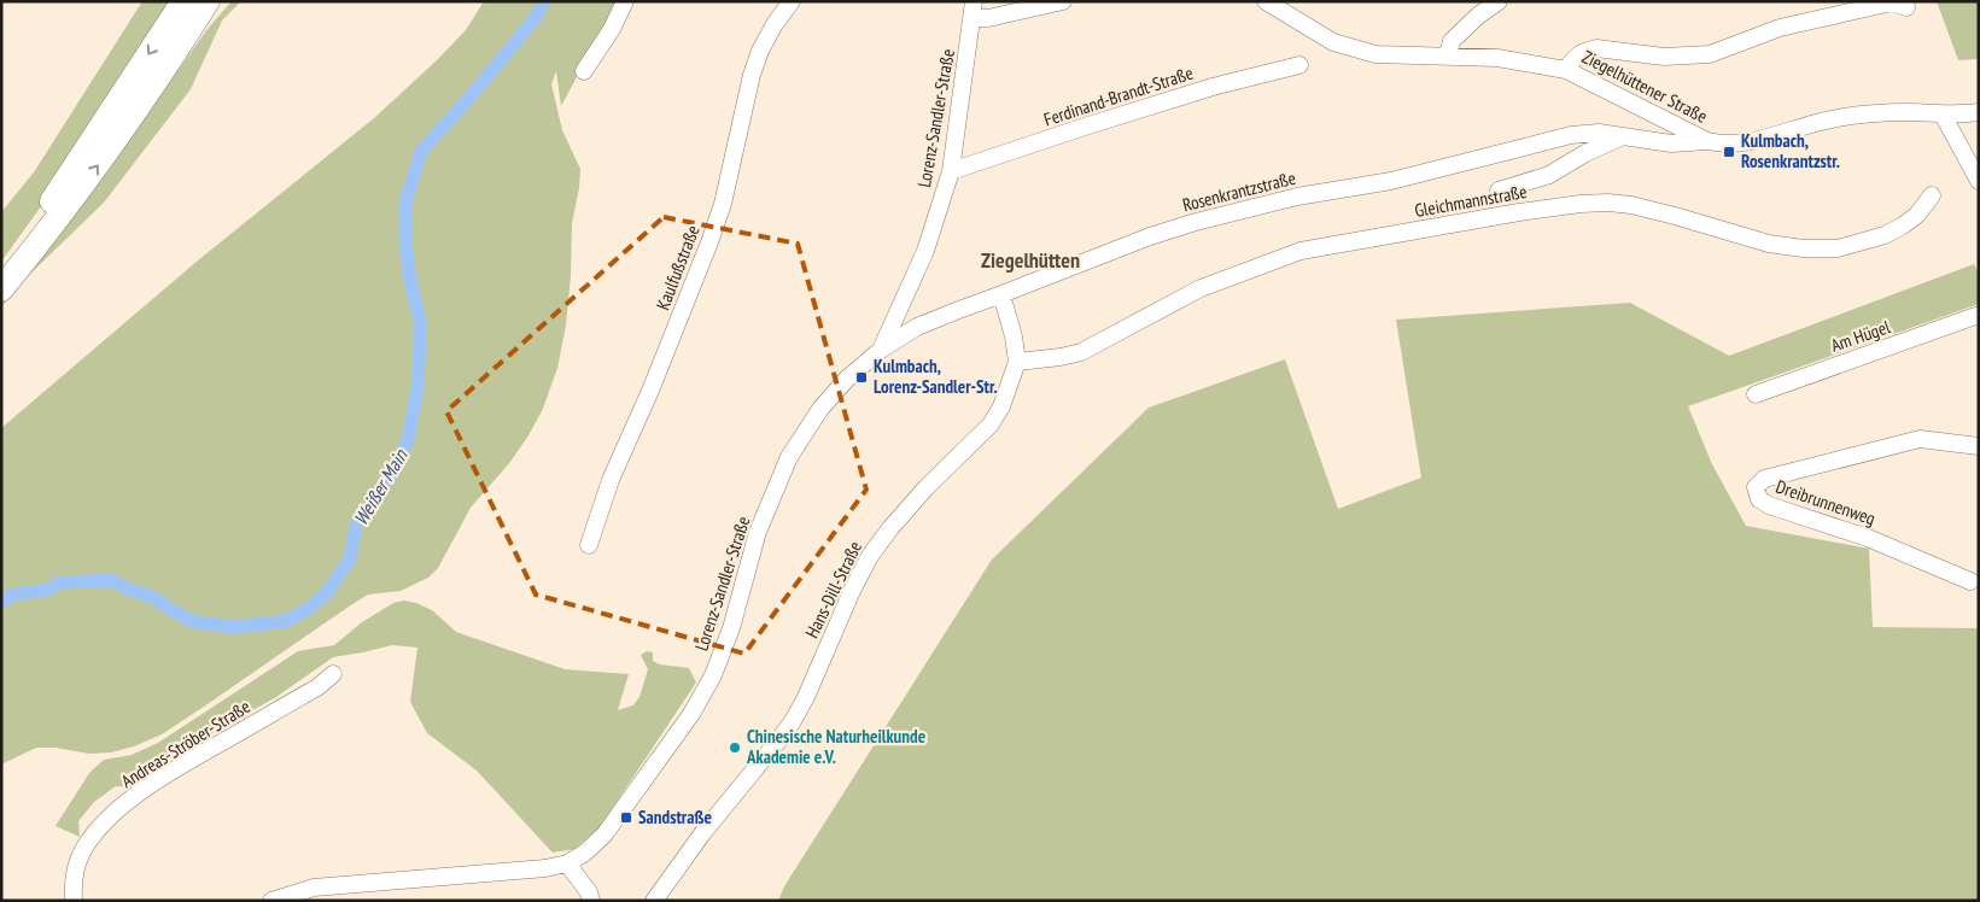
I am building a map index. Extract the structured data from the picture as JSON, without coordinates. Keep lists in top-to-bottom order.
{
  "streets": {
    "street": [
      "Ziegelhüttener Straße",
      "Ferdinand-Brandt-Straße",
      "Lorenz-Sandler-Straße",
      "Rosenkrantzstraße",
      "Gleichmannstraße",
      "Kaulfußstraße",
      "Am Hügel",
      "Dreibrunnenweg",
      "Hans-Dill-Straße",
      "Andreas-Ströber-Straße"
    ]
  },
  "crossings": [
    ["Ziegelhüttener Straße", "Rosenkrantzstraße"],
    ["Ferdinand-Brandt-Straße", "Lorenz-Sandler-Straße"],
    ["Lorenz-Sandler-Straße", "Rosenkrantzstraße"],
    ["Rosenkrantzstraße", "Hans-Dill-Straße"],
    ["Gleichmannstraße", "Hans-Dill-Straße"]
  ],
  "districts": ["Ziegelhütten"],
  "water": ["Weißer Main"],
  "places": {
    "transit": ["Kulmbach, Rosenkrantzstr.", "Kulmbach, Lorenz-Sandler-Str.", "Sandstraße"],
    "other": ["Chinesische Naturheilkunde Akademie e.V."]
  }
}
